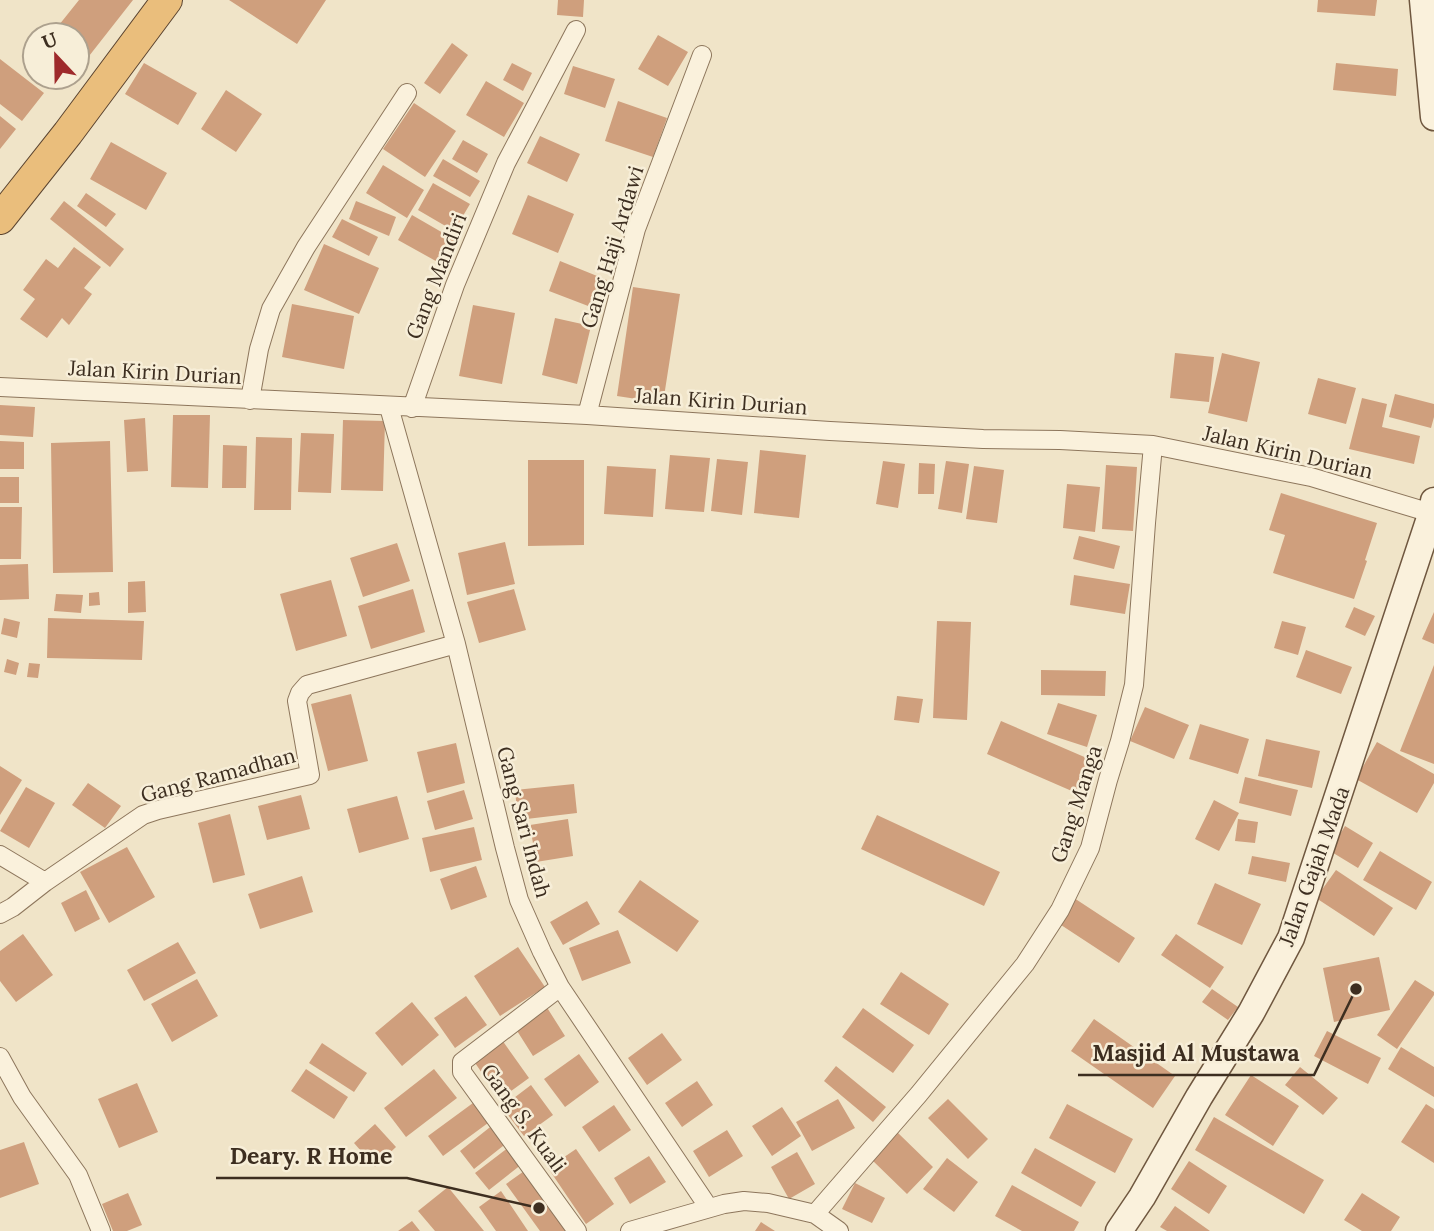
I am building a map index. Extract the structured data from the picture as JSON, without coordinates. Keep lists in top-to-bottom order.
{
  "streets": {
    "main road": ["Jalan Gajah Mada"],
    "street": [
      "Gang Haji Ardawi",
      "Gang Mandiri",
      "Jalan Kirin Durian",
      "Gang Ramadhan",
      "Gang Manga",
      "Gang Sari Indah",
      "Gang S. Kuali"
    ]
  },
  "crossings": [
    ["Gang Haji Ardawi", "Jalan Kirin Durian"],
    ["Gang Mandiri", "Jalan Kirin Durian"],
    ["Jalan Kirin Durian", "Gang Manga"],
    ["Jalan Kirin Durian", "Gang Sari Indah"],
    ["Jalan Kirin Durian", "Jalan Gajah Mada"],
    ["Gang Ramadhan", "Gang Sari Indah"],
    ["Gang Sari Indah", "Gang S. Kuali"]
  ],
  "places": ["Masjid Al Mustawa", "Deary. R Home"],
  "north": "top"
}
